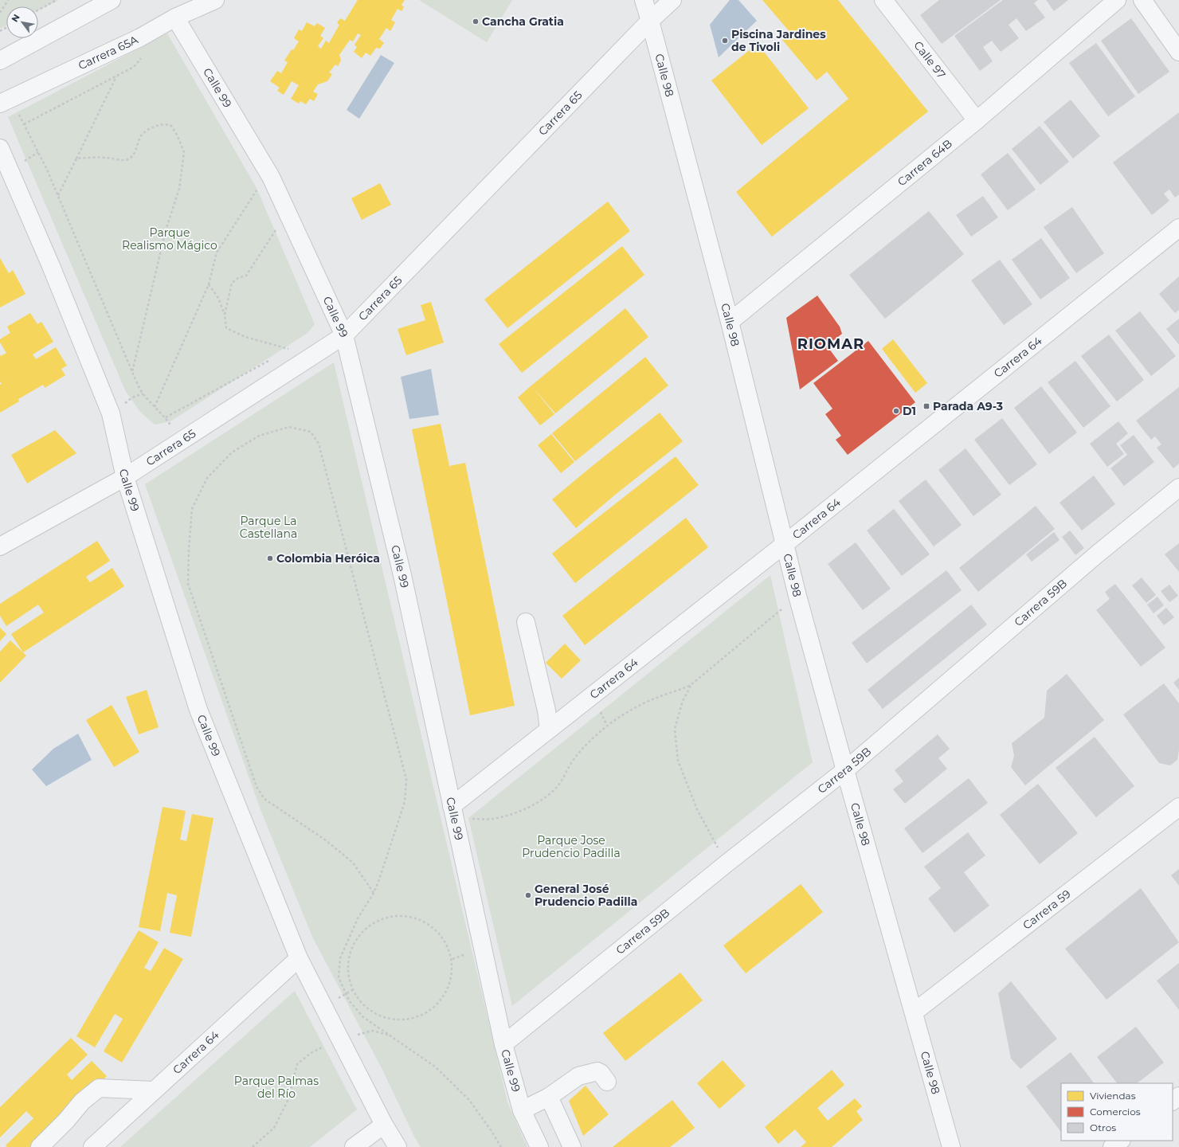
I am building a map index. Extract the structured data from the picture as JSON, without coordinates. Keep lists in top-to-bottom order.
{
  "streets": {
    "street": [
      "Carrera 65A",
      "Calle 97",
      "Calle 98",
      "Calle 99",
      "Carrera 65",
      "Carrera 64B",
      "Carrera 64",
      "Carrera 59B",
      "Carrera 59"
    ]
  },
  "crossings": [
    ["Carrera 65A", "Calle 99"],
    ["Calle 97", "Carrera 64B"],
    ["Calle 98", "Carrera 65"],
    ["Calle 98", "Carrera 64B"],
    ["Calle 98", "Carrera 64"],
    ["Calle 98", "Carrera 59B"],
    ["Calle 98", "Carrera 59"],
    ["Calle 99", "Carrera 65"],
    ["Calle 99", "Carrera 64"],
    ["Calle 99", "Carrera 59B"]
  ],
  "districts": ["RIOMAR"],
  "parks": [
    "Parque Realismo Mágico",
    "Parque La Castellana",
    "Parque Jose Prudencio Padilla",
    "Parque Palmas del Río"
  ],
  "places": {
    "other": [
      "Cancha Gratia",
      "Piscina Jardines de Tivoli",
      "D1",
      "Colombia Heróica",
      "General José Prudencio Padilla"
    ],
    "transit": ["Parada A9-3"]
  },
  "legend": ["Viviendas", "Comercios", "Otros"],
  "north": "top left"
}
